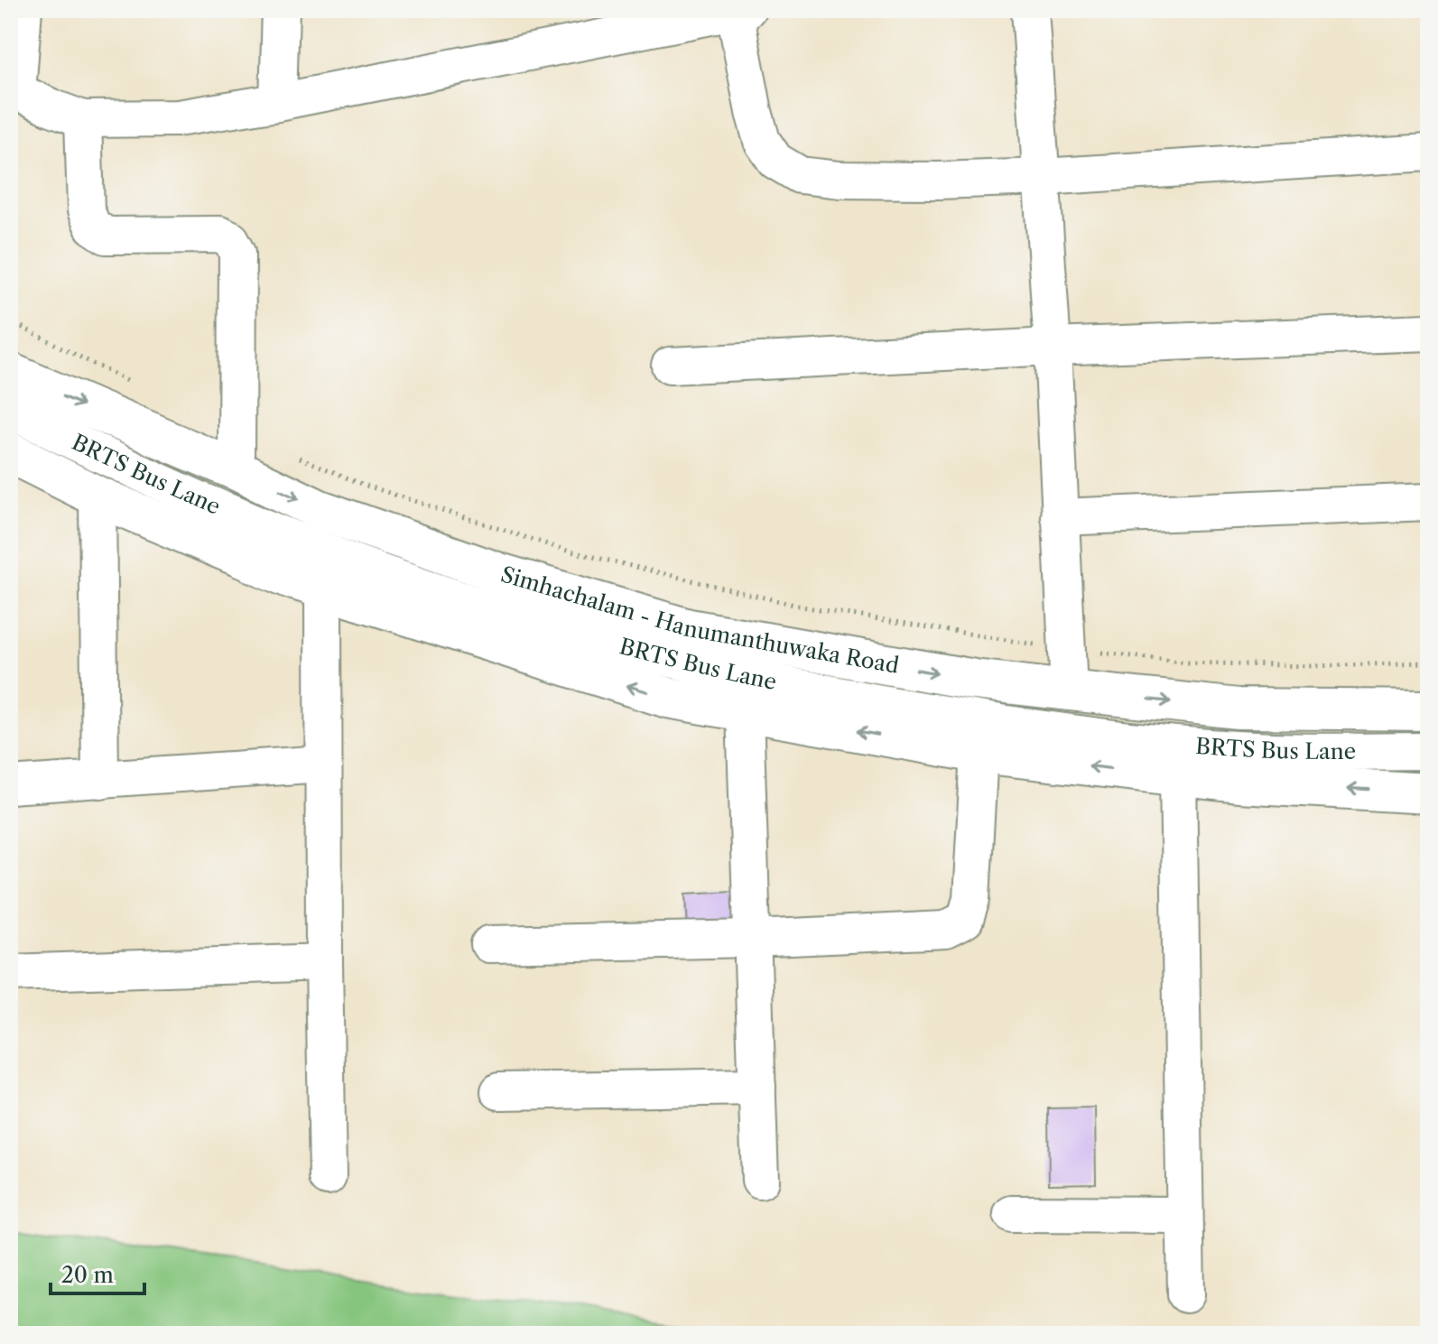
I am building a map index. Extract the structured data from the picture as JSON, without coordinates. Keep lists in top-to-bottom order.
{
  "streets": {
    "main road": ["Simhachalam - Hanumanthuwaka Road"],
    "street": ["BRTS Bus Lane"]
  },
  "scale_bar": "20 m"
}
